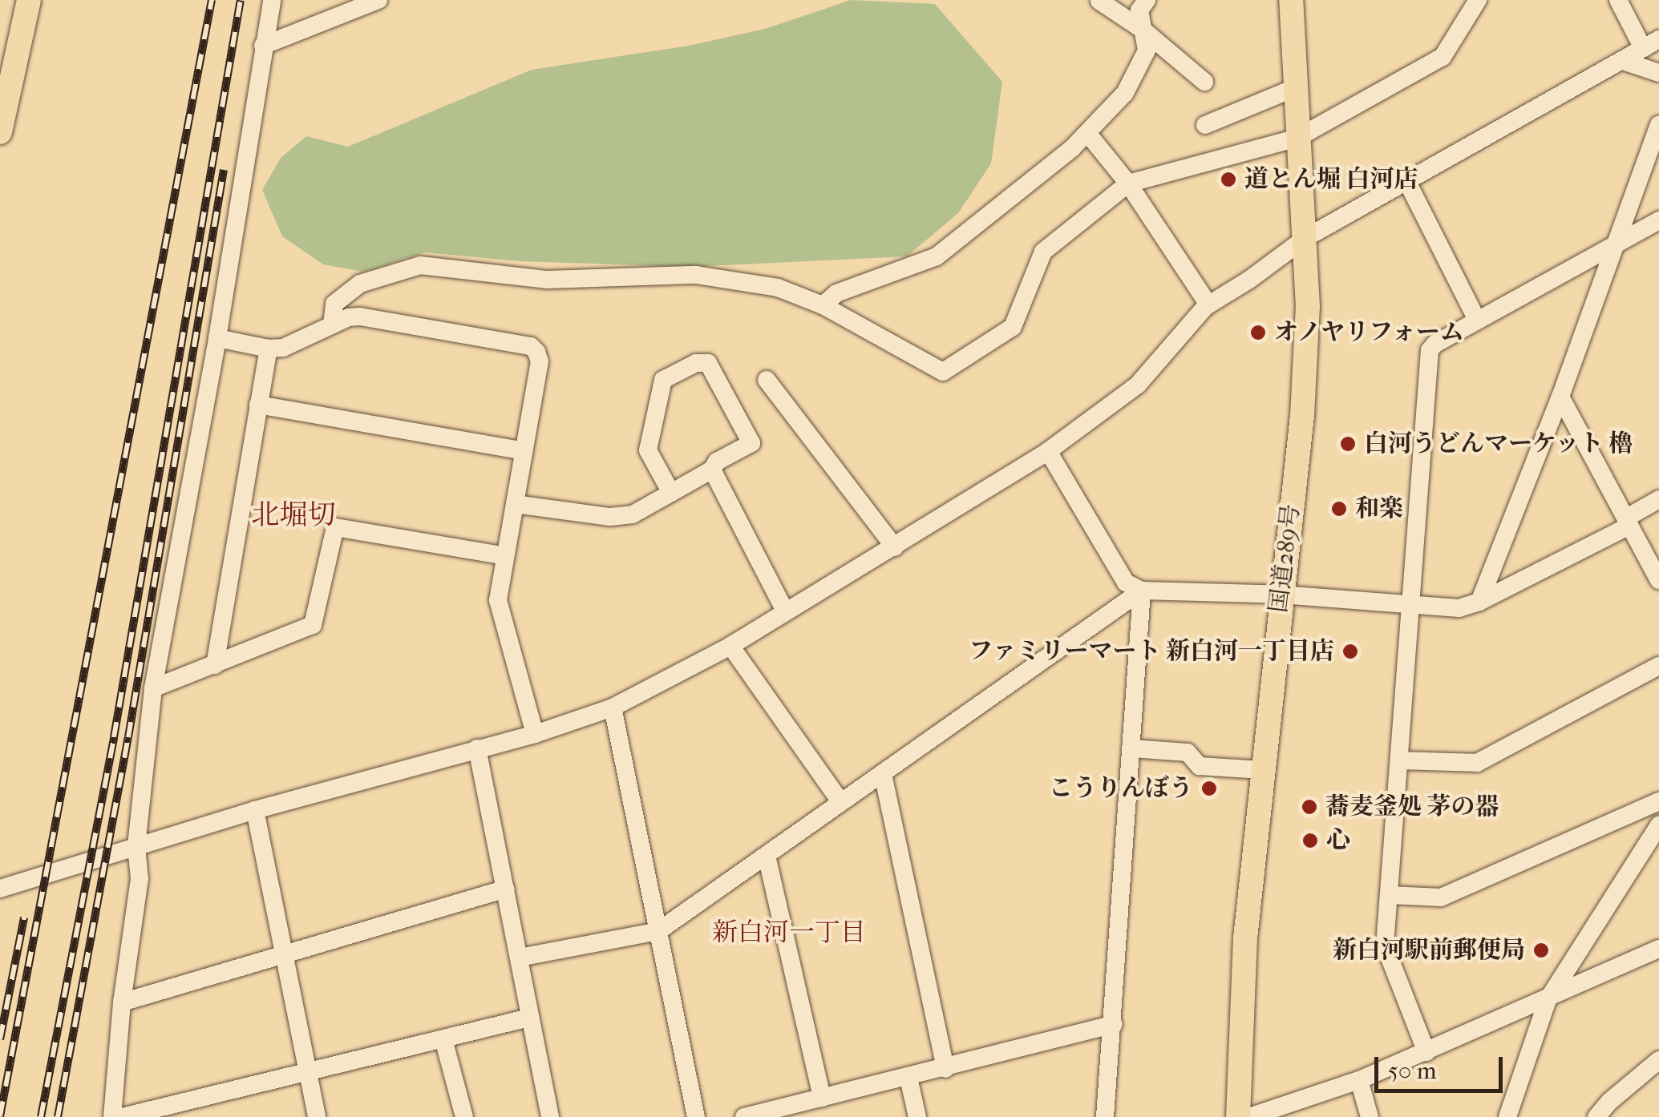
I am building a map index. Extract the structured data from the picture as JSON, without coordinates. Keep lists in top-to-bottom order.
{
  "streets": {
    "highway": ["国道289号"]
  },
  "districts": ["北堀切", "新白河一丁目"],
  "places": [
    "道とん堀 白河店",
    "オノヤリフォーム",
    "白河うどんマーケット 櫓",
    "和楽",
    "ファミリーマート 新白河一丁目店",
    "こうりんぼう",
    "蕎麦釜処 茅の器",
    "心",
    "新白河駅前郵便局"
  ],
  "scale_bar": "50 m"
}
